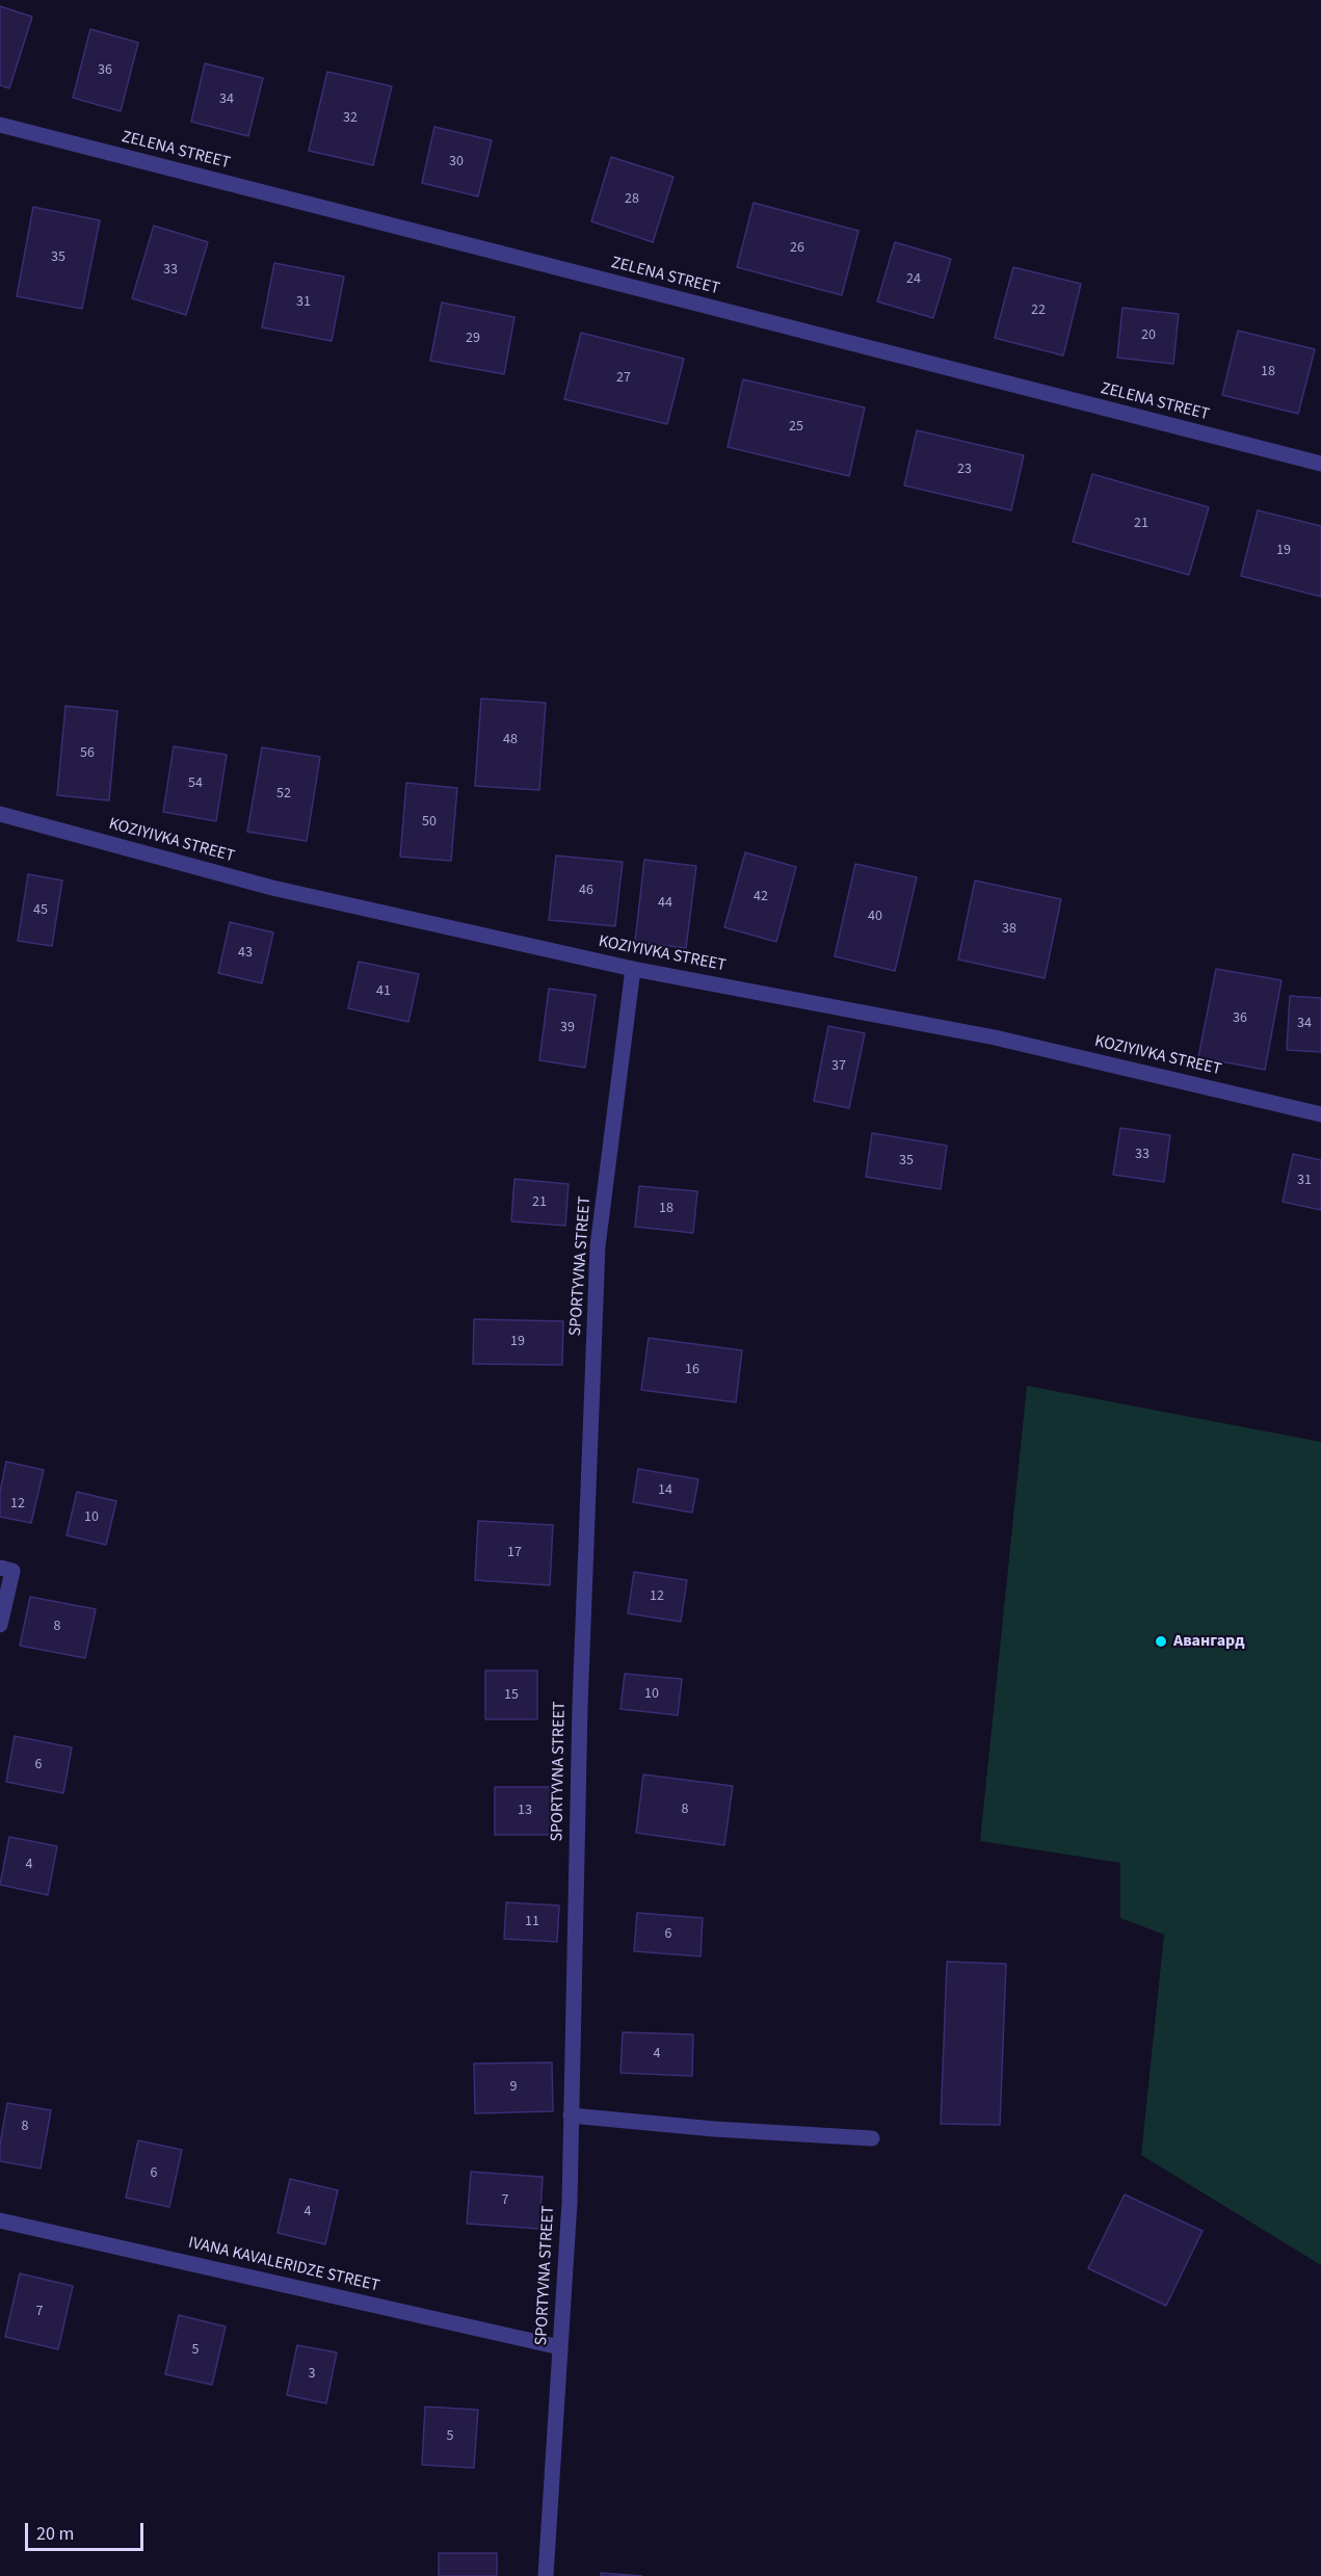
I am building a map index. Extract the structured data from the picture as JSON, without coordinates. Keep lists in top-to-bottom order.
{
  "streets": {
    "street": [
      "ZELENA STREET",
      "KOZIYIVKA STREET",
      "SPORTYVNA STREET",
      "IVANA KAVALERIDZE STREET"
    ]
  },
  "crossings": [
    ["KOZIYIVKA STREET", "SPORTYVNA STREET"],
    ["SPORTYVNA STREET", "IVANA KAVALERIDZE STREET"]
  ],
  "places": ["Авангард"],
  "house_numbers": [
    "36",
    "34",
    "32",
    "30",
    "28",
    "26",
    "35",
    "33",
    "24",
    "31",
    "22",
    "20",
    "29",
    "18",
    "27",
    "25",
    "23",
    "21",
    "19",
    "48",
    "56",
    "54",
    "52",
    "50",
    "46",
    "42",
    "44",
    "45",
    "40",
    "38",
    "43",
    "41",
    "36",
    "34",
    "39",
    "37",
    "33",
    "35",
    "31",
    "21",
    "18",
    "19",
    "16",
    "14",
    "12",
    "10",
    "17",
    "12",
    "8",
    "10",
    "15",
    "6",
    "8",
    "13",
    "4",
    "11",
    "6",
    "4",
    "9",
    "8",
    "6",
    "7",
    "4",
    "7",
    "5",
    "3",
    "5"
  ],
  "scale_bar": "20 m"
}
